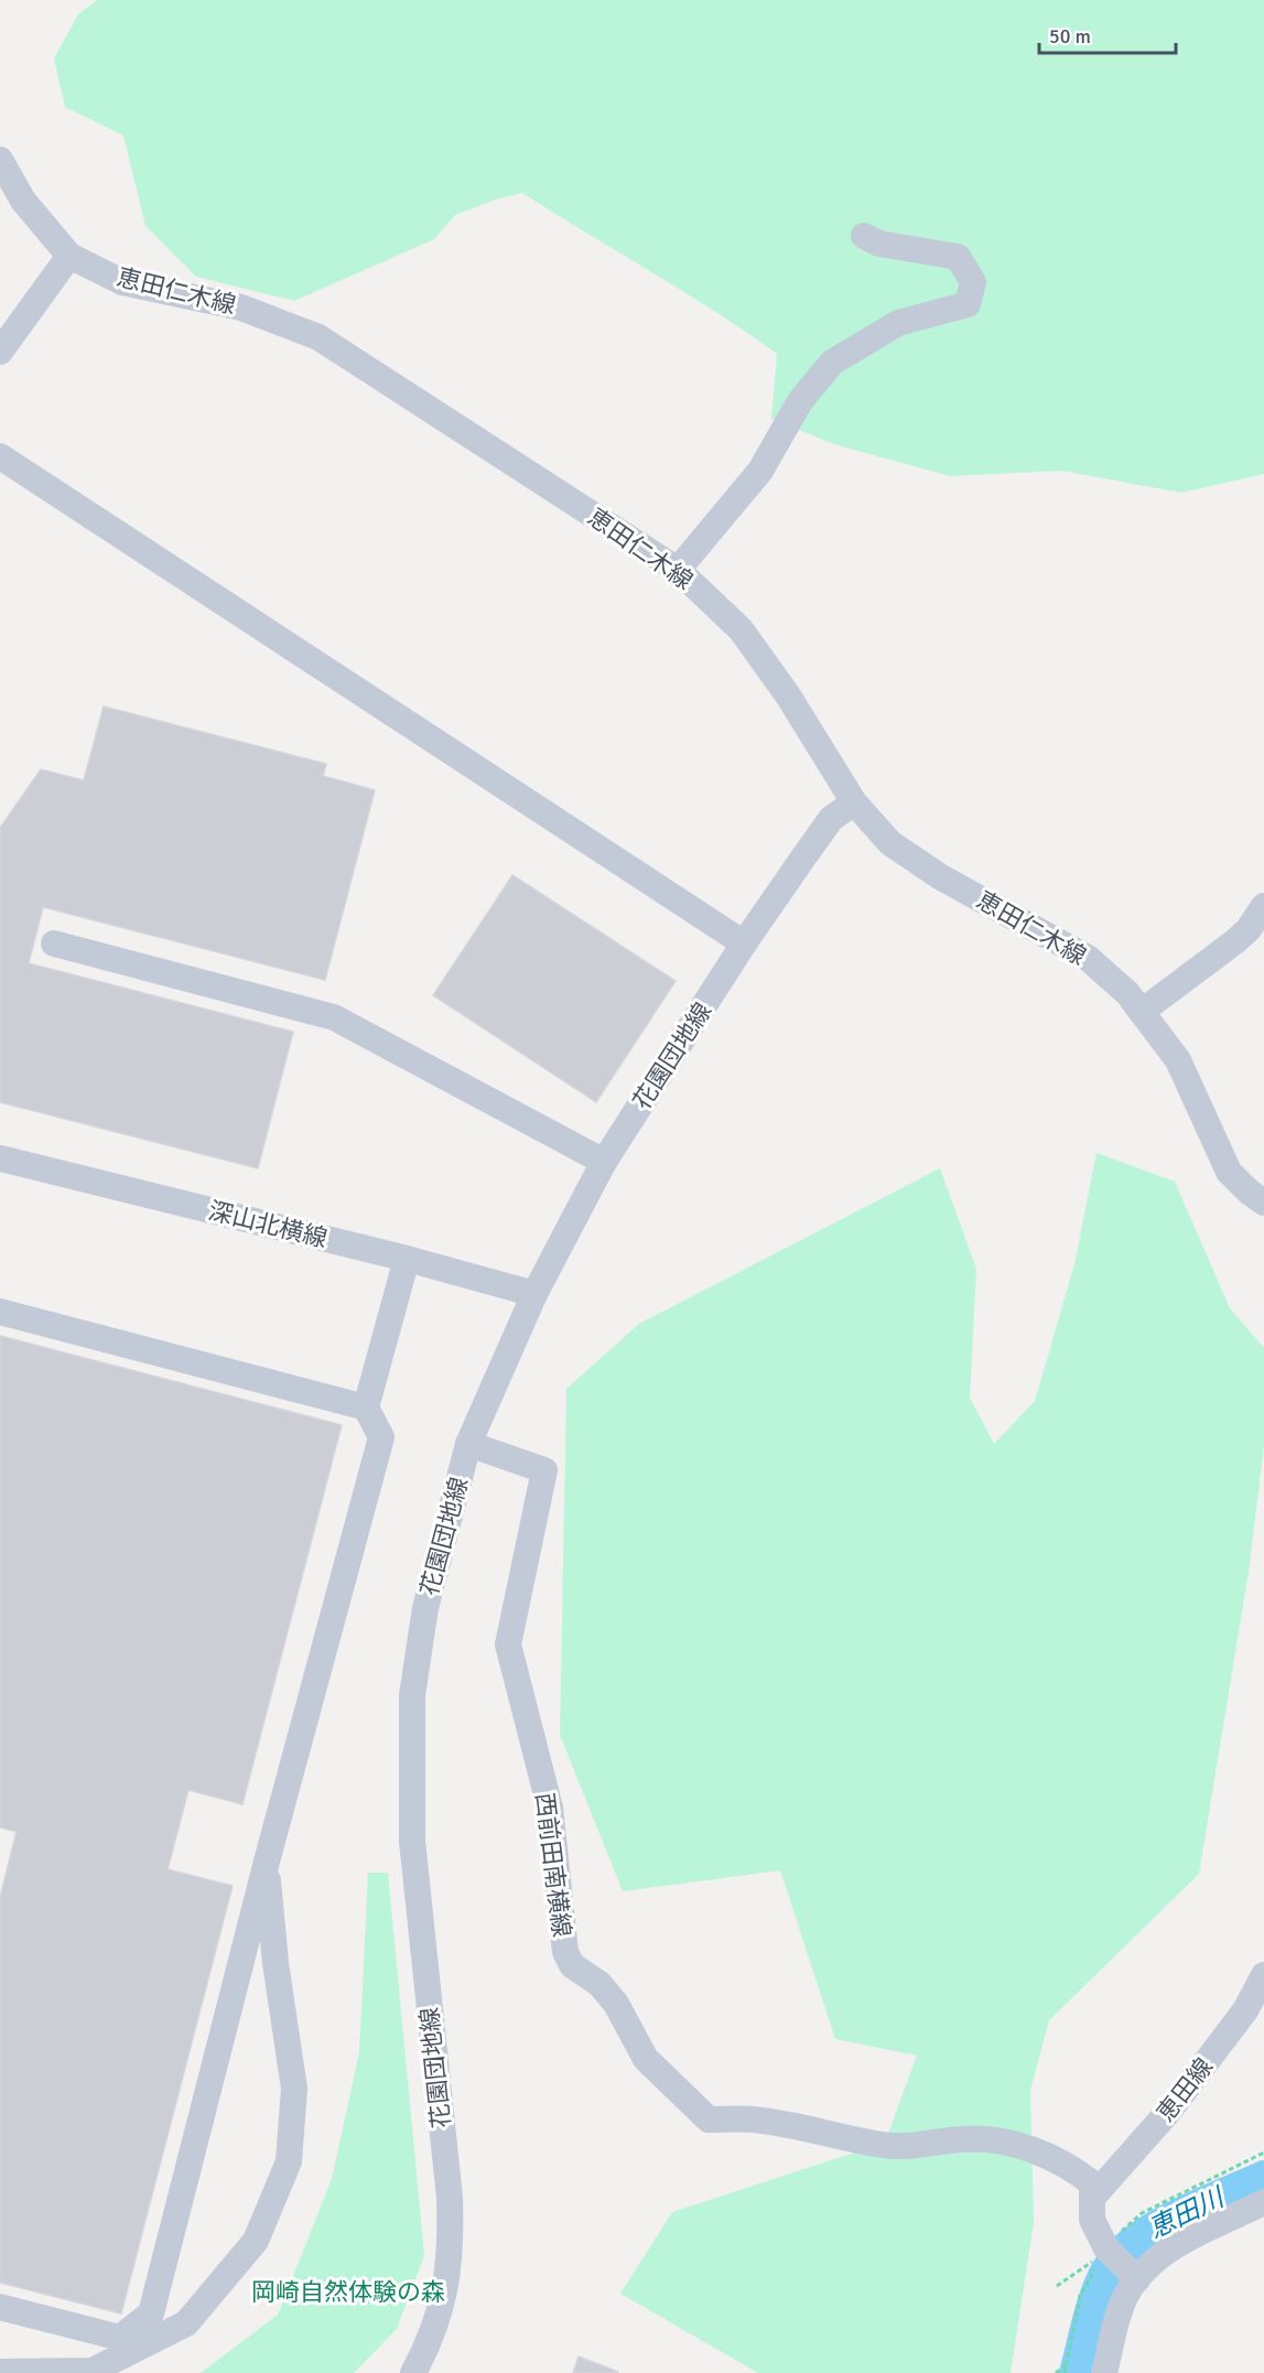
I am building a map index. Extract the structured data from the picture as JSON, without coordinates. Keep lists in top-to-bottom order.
{
  "streets": {
    "street": [
      "恵田仁木線",
      "花園団地線",
      "深山北横線",
      "西前田南横線",
      "恵田線"
    ]
  },
  "crossings": [
    ["恵田仁木線", "花園団地線"],
    ["花園団地線", "深山北横線"],
    ["花園団地線", "西前田南横線"],
    ["西前田南横線", "恵田線"]
  ],
  "water": ["恵田川"],
  "parks": ["岡崎自然体験の森"],
  "scale_bar": "50 m"
}
